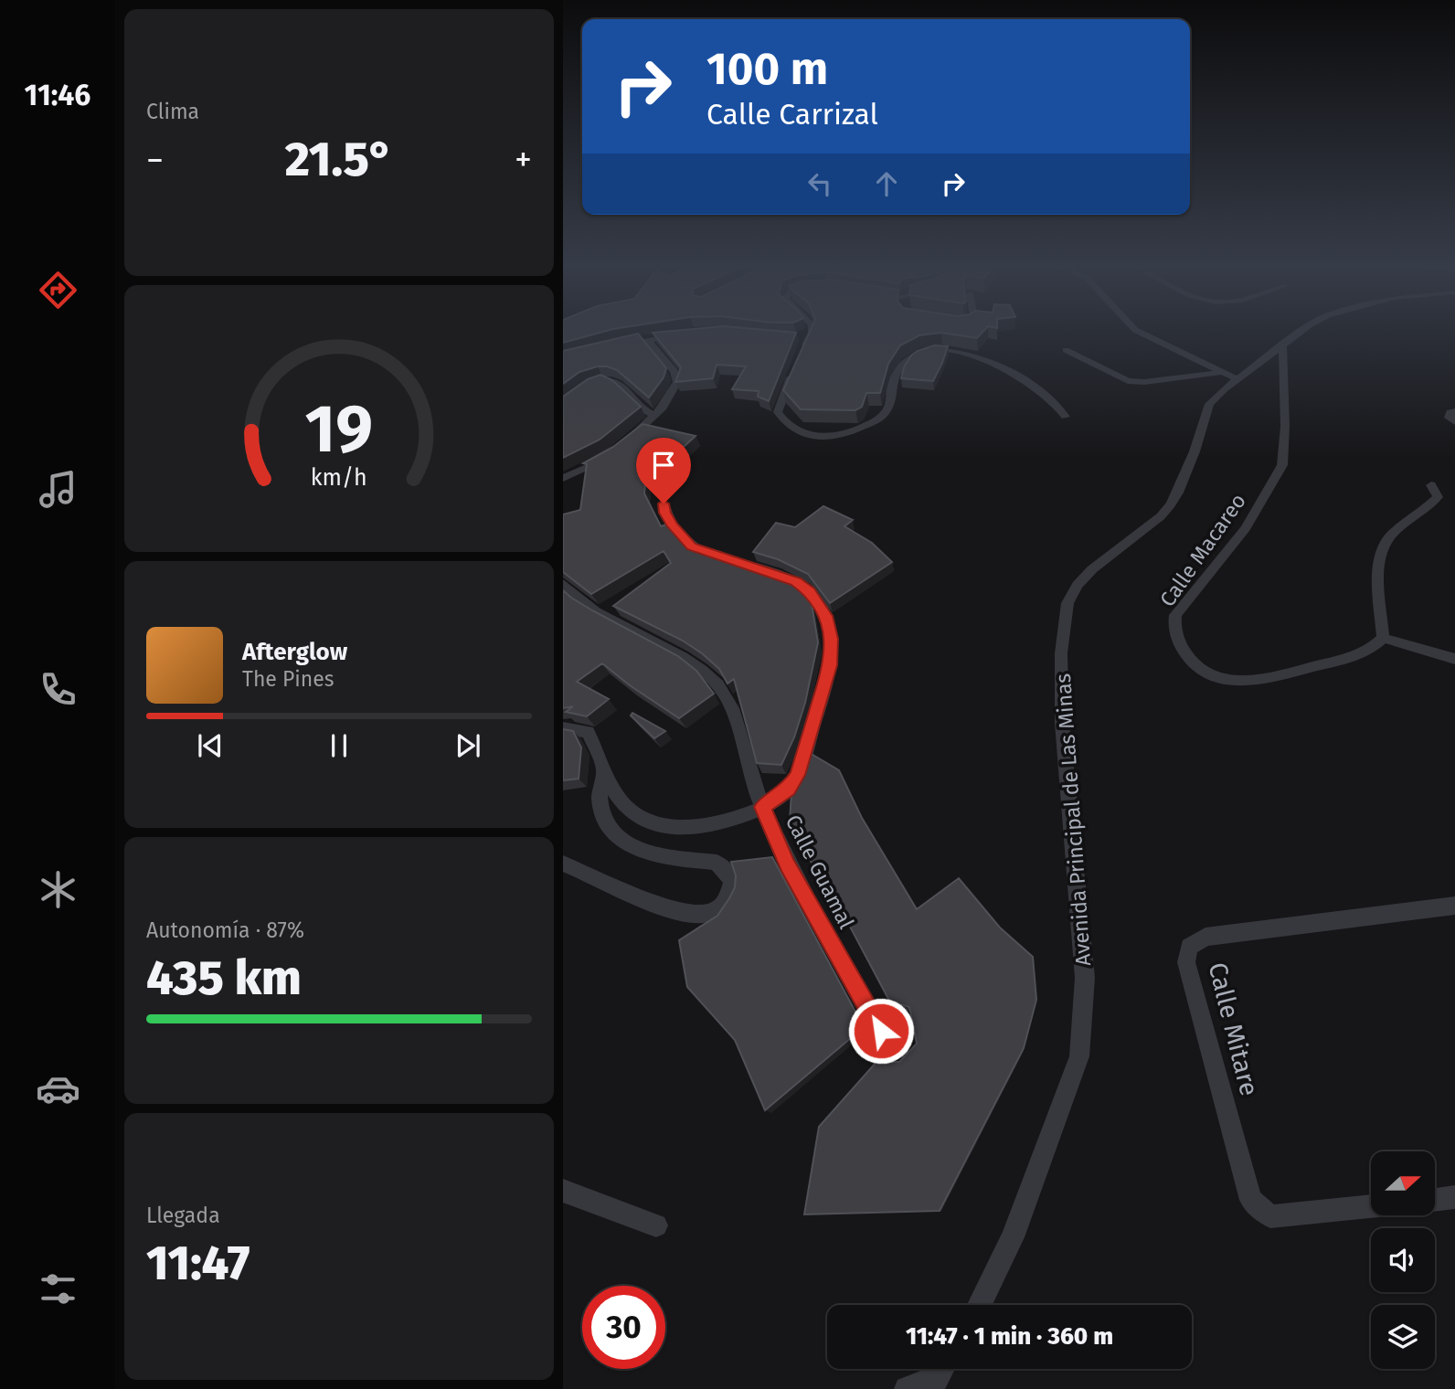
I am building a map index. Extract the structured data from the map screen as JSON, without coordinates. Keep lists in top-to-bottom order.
{
  "streets": {
    "street": [
      "Calle Macareo",
      "Avenida Principal de Las Minas",
      "Calle Guamal",
      "Calle Mitare"
    ]
  },
  "crossings": [
    ["Calle Macareo", "Avenida Principal de Las Minas"]
  ],
  "north": "right",
  "page": {
    "tabs": "11:46",
    "tile": [
      "Clima",
      ["Autonomía · 87%", "435 km"],
      ["Llegada", "11:47"]
    ],
    "turn": ["100 m", "Calle Carrizal"],
    "heat": ["−", "21.5°", "+"],
    "song": ["Afterglow", "The Pines"],
    "limit": "30",
    "trip": "11:47 · 1 min · 360 m",
    "gauge": ["19", "km/h"]
  }
}
